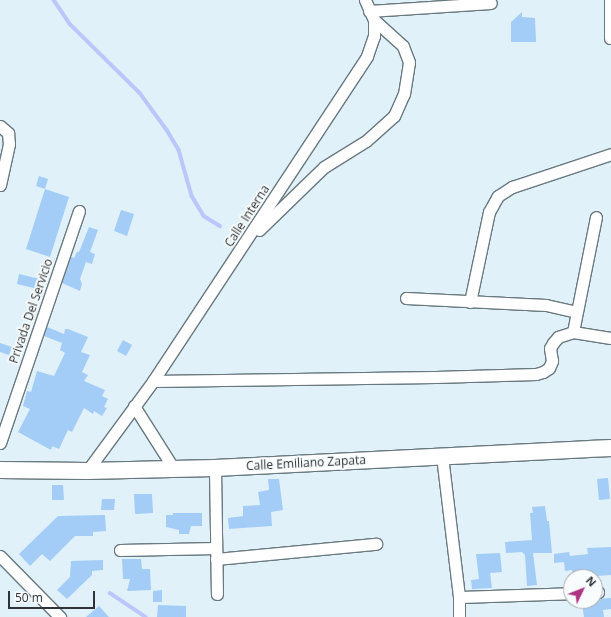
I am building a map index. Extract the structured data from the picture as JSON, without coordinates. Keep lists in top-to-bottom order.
{
  "streets": {
    "main road": ["Calle Emiliano Zapata"],
    "street": ["Calle Interna", "Privada Del Servicio"]
  },
  "crossings": [
    ["Calle Interna", "Calle Emiliano Zapata"]
  ],
  "scale_bar": "50 m",
  "north": "top right"
}
